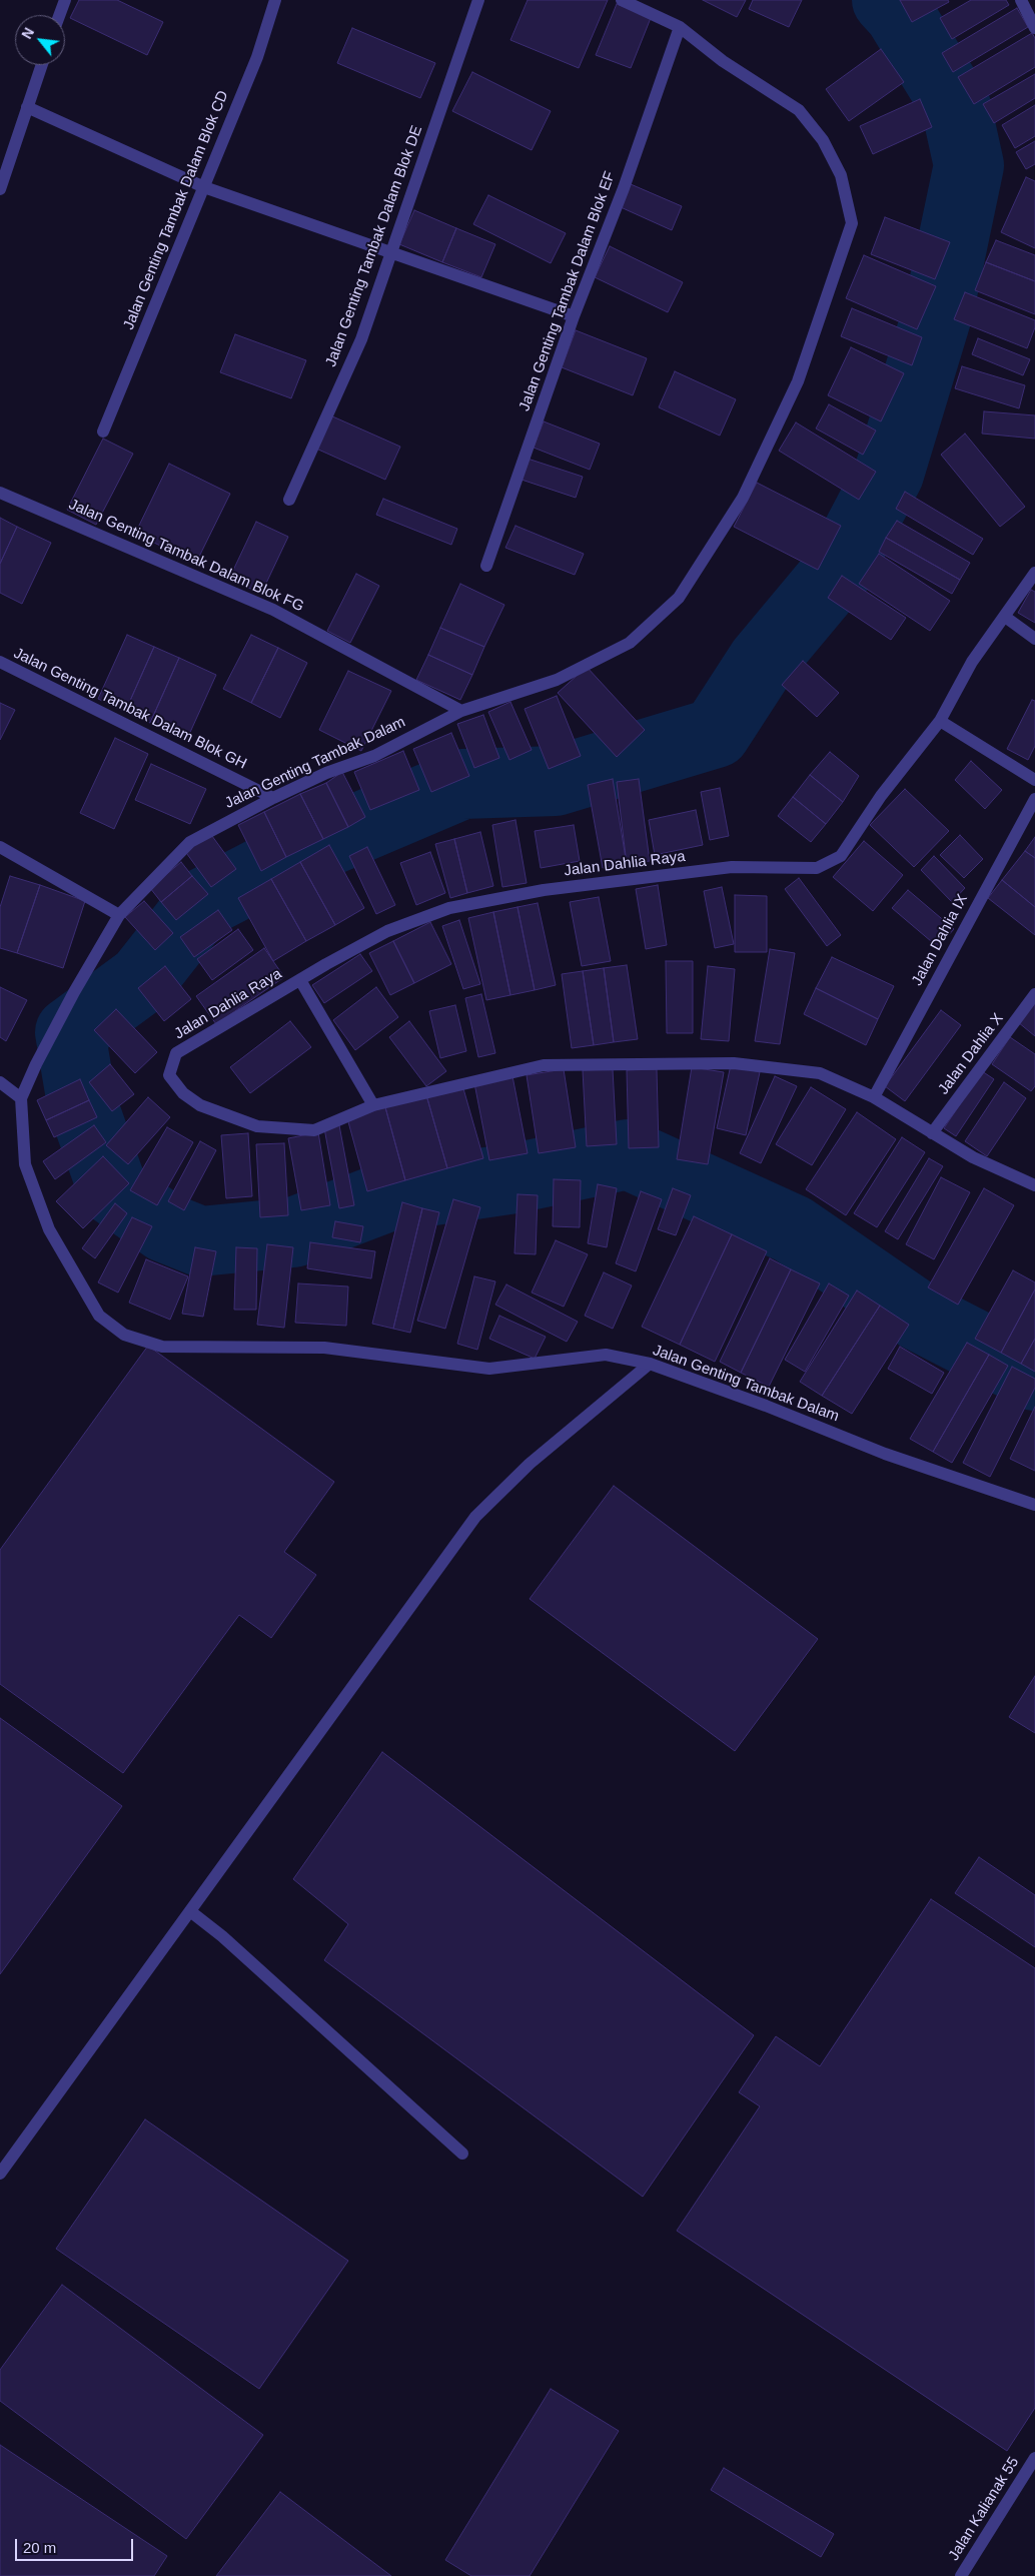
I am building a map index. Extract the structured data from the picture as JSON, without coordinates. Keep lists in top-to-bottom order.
{
  "streets": {
    "street": [
      "Jalan Genting Tambak Dalam Blok CD",
      "Jalan Genting Tambak Dalam Blok DE",
      "Jalan Genting Tambak Dalam Blok EF",
      "Jalan Genting Tambak Dalam Blok FG",
      "Jalan Genting Tambak Dalam Blok GH",
      "Jalan Genting Tambak Dalam",
      "Jalan Dahlia Raya",
      "Jalan Dahlia IX",
      "Jalan Dahlia X",
      "Jalan Kalianak 55"
    ]
  },
  "crossings": [
    ["Jalan Genting Tambak Dalam Blok EF", "Jalan Genting Tambak Dalam"],
    ["Jalan Genting Tambak Dalam Blok FG", "Jalan Genting Tambak Dalam"],
    ["Jalan Genting Tambak Dalam Blok GH", "Jalan Genting Tambak Dalam"],
    ["Jalan Dahlia Raya", "Jalan Dahlia IX"],
    ["Jalan Dahlia Raya", "Jalan Dahlia X"]
  ],
  "scale_bar": "20 m",
  "north": "top left"
}
